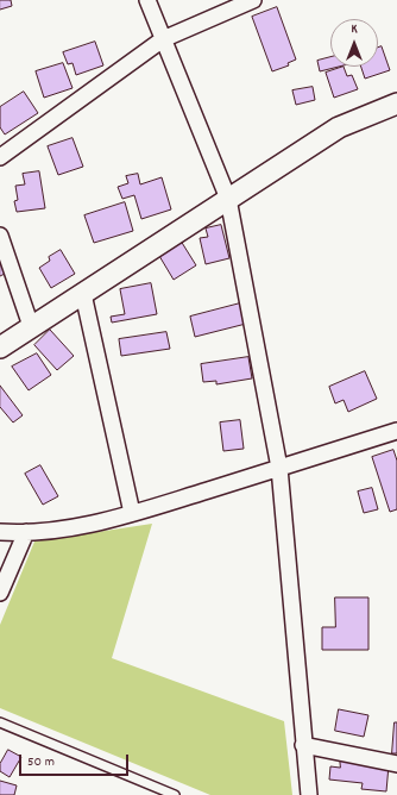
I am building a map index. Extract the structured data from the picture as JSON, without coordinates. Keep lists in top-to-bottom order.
{
  "scale_bar": "50 m",
  "north": "top"
}
